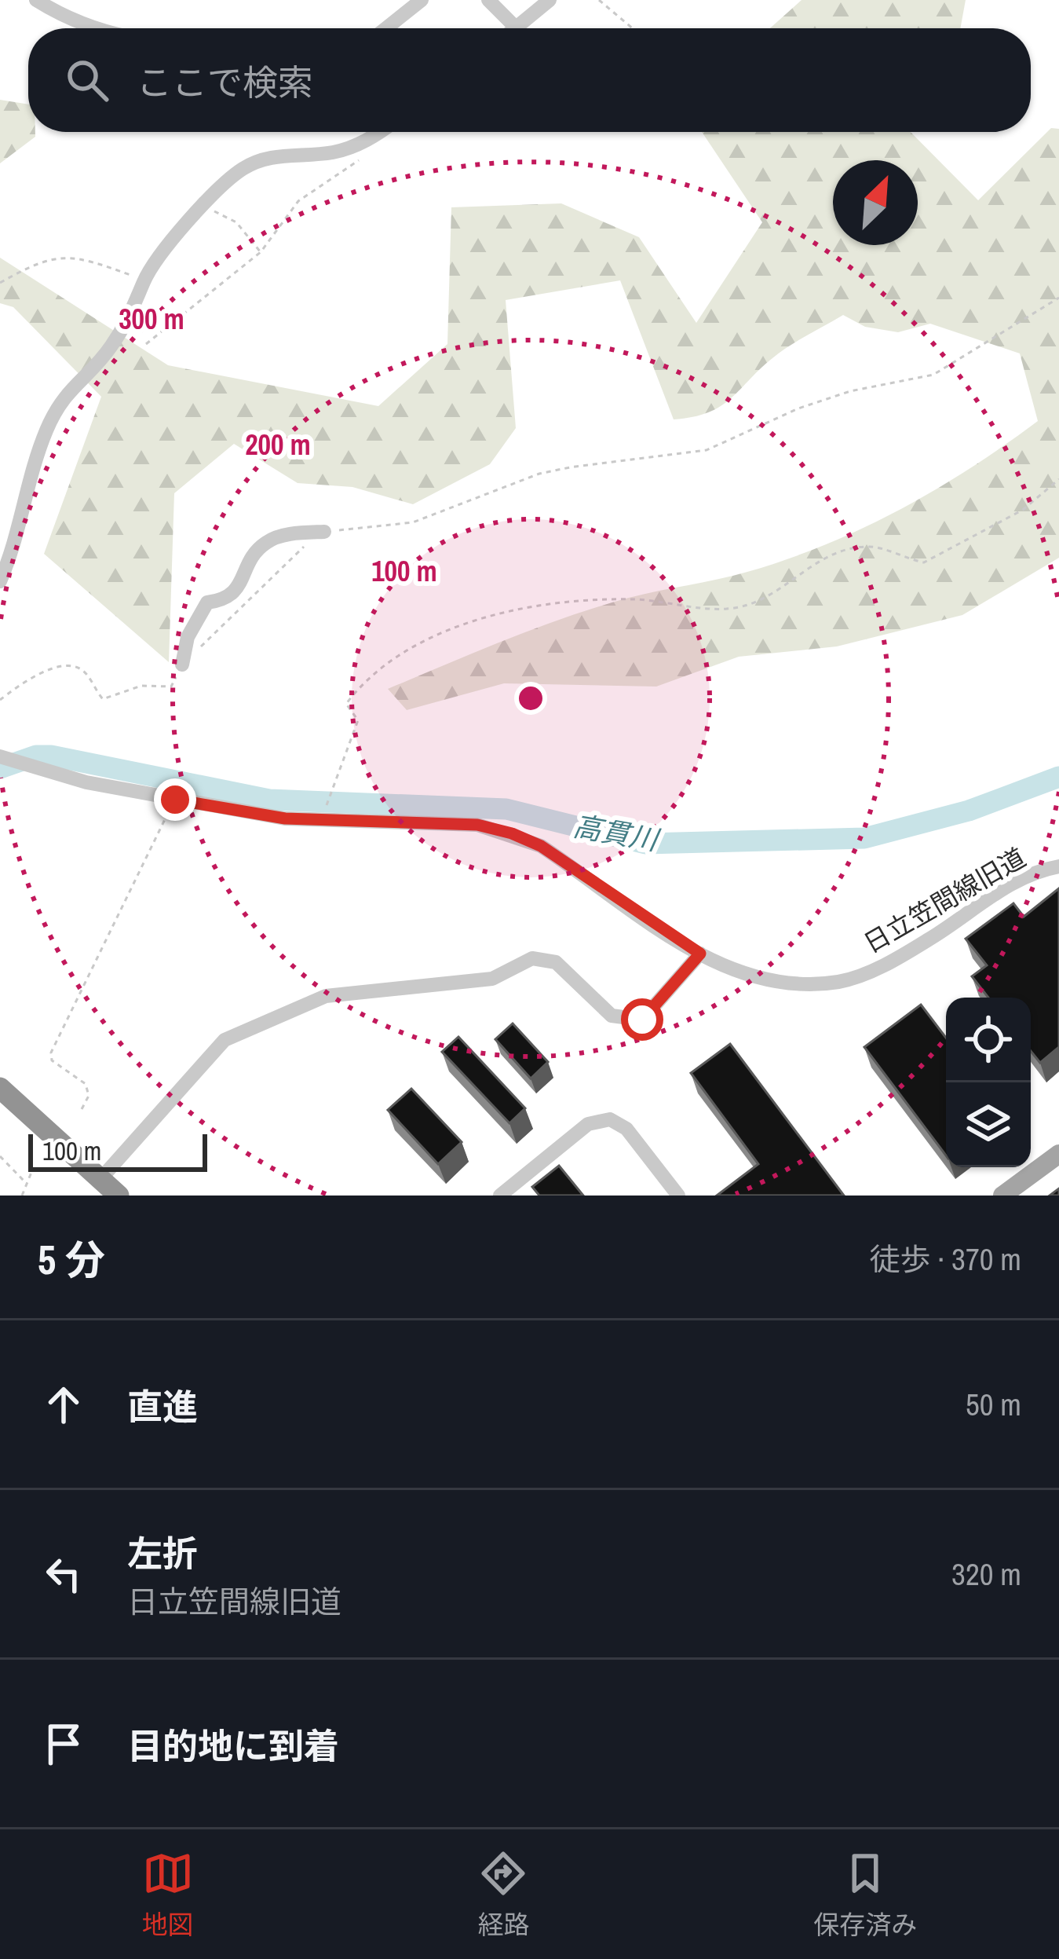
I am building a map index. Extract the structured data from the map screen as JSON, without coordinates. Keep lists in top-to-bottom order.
{
  "streets": {
    "street": ["日立笠間線旧道"]
  },
  "water": ["高貫川"],
  "scale_bar": "100 m",
  "north": "top right",
  "page": {
    "search": "ここで検索",
    "scale": "100 m",
    "heading": ["5 分", "徒歩 · 370 m"],
    "list": [
      ["直進", "50 m"],
      ["左折", "日立笠間線旧道", "320 m"],
      "目的地に到着"
    ],
    "nav": ["地図", "経路", "保存済み"]
  },
  "rings": ["300 m", "200 m", "100 m"]
}
